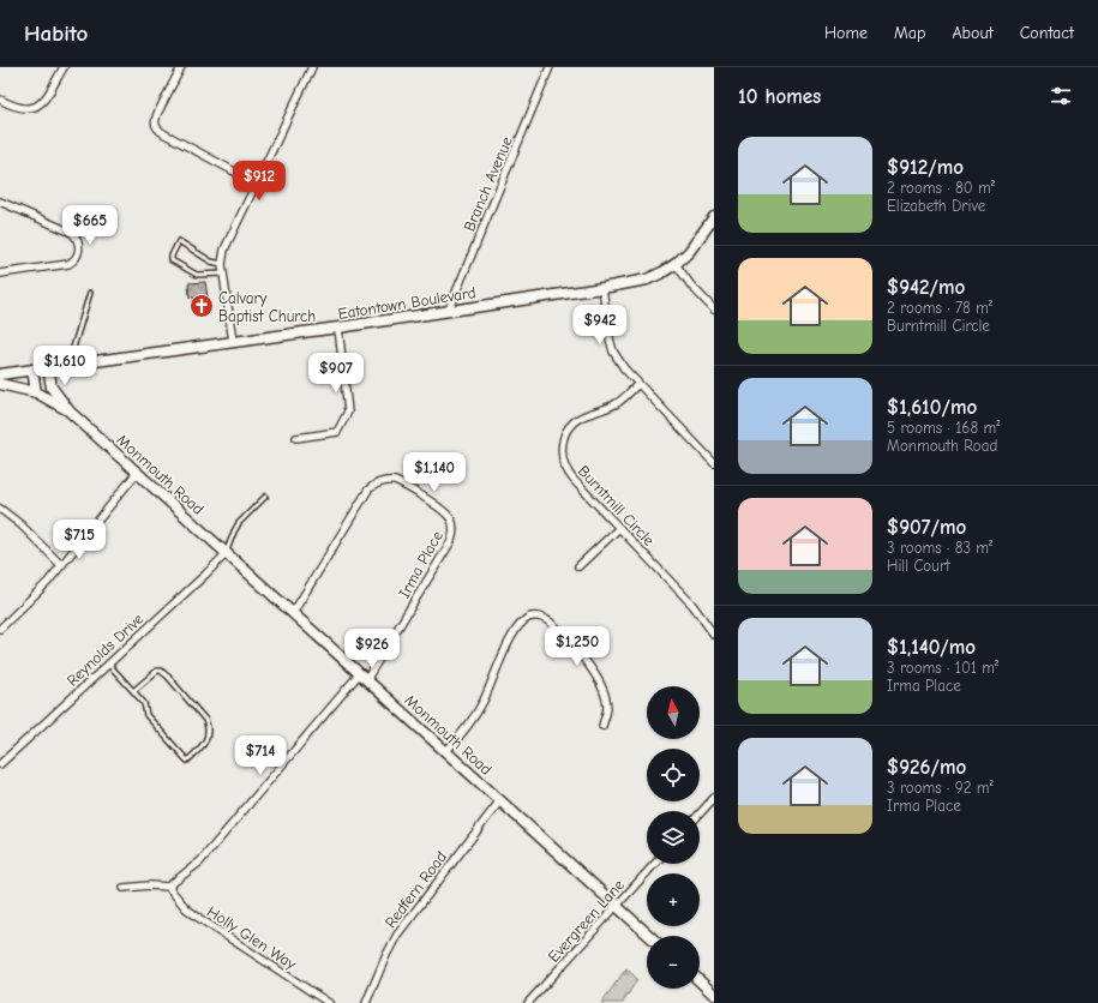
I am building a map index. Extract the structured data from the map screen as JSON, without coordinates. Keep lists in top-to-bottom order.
{
  "streets": {
    "main road": ["Eatontown Boulevard", "Monmouth Road"],
    "street": [
      "Branch Avenue",
      "Burntmill Circle",
      "Irma Place",
      "Reynolds Drive",
      "Redfern Road",
      "Evergreen Lane",
      "Holly Glen Way"
    ]
  },
  "crossings": [
    ["Branch Avenue", "Eatontown Boulevard"],
    ["Eatontown Boulevard", "Monmouth Road"],
    ["Monmouth Road", "Irma Place"],
    ["Monmouth Road", "Reynolds Drive"],
    ["Monmouth Road", "Redfern Road"],
    ["Monmouth Road", "Evergreen Lane"],
    ["Irma Place", "Holly Glen Way"]
  ],
  "places": {
    "church": ["Calvary Baptist Church"]
  },
  "north": "top",
  "page": {
    "header": "Habito",
    "nav": [
      "Home",
      "Map",
      "About",
      "Contact"
    ],
    "heading": "10 homes",
    "list": [
      {
        "name": "$912/mo",
        "note": "2 rooms · 80 m² · Elizabeth Drive"
      },
      {
        "name": "$942/mo",
        "note": "2 rooms · 78 m² · Burntmill Circle"
      },
      {
        "name": "$1,610/mo",
        "note": "5 rooms · 168 m² · Monmouth Road"
      },
      {
        "name": "$907/mo",
        "note": "3 rooms · 83 m² · Hill Court"
      },
      {
        "name": "$1,140/mo",
        "note": "3 rooms · 101 m² · Irma Place"
      },
      {
        "name": "$926/mo",
        "note": "3 rooms · 92 m² · Irma Place"
      }
    ],
    "price": [
      "$912",
      "$665",
      "$942",
      "$1,610",
      "$907",
      "$1,140",
      "$715",
      "$1,250",
      "$926",
      "$714"
    ],
    "map_buttons": ["+", "−"]
  }
}
